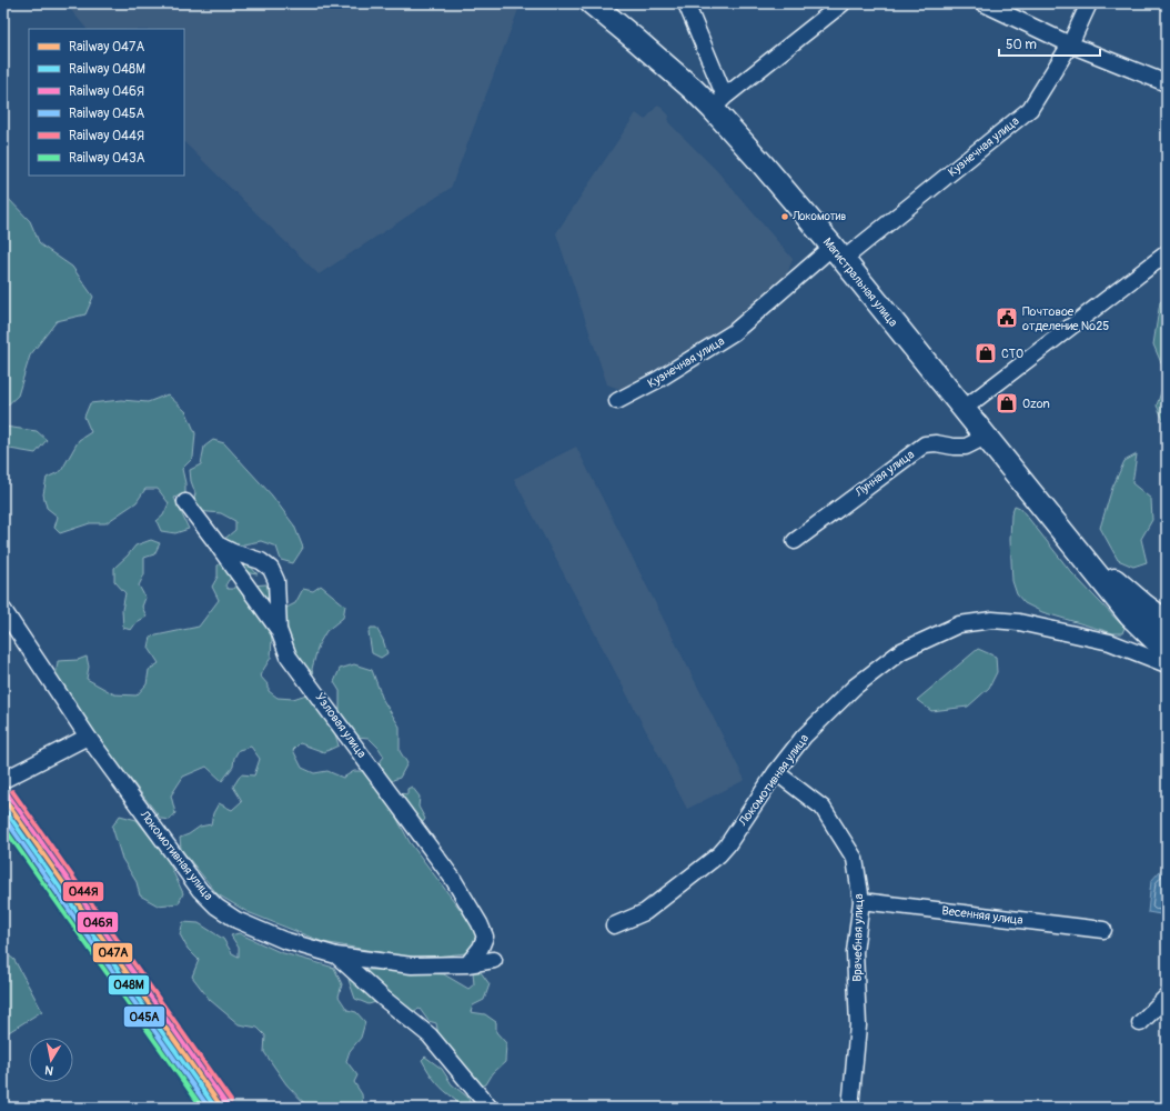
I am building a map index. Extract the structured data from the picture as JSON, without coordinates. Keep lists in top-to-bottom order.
{
  "streets": {
    "main road": ["Магистральная улица"],
    "street": [
      "Кузнечная улица",
      "Лунная улица",
      "Узловая улица",
      "Локомотивная улица",
      "Весенняя улица",
      "Врачебная улица"
    ]
  },
  "crossings": [
    ["Кузнечная улица", "Магистральная улица"],
    ["Магистральная улица", "Лунная улица"],
    ["Узловая улица", "Локомотивная улица"],
    ["Локомотивная улица", "Врачебная улица"],
    ["Весенняя улица", "Врачебная улица"]
  ],
  "places": {
    "other": ["Локомотив"],
    "public building": ["Почтовое отделение №25"],
    "shop": ["СТО", "Ozon"]
  },
  "lines": [
    "rail line 044Я",
    "rail line 046Я",
    "rail line 047А",
    "rail line 048М",
    "rail line 045А",
    "rail line 043А"
  ],
  "legend": [
    "Railway 047А",
    "Railway 048М",
    "Railway 046Я",
    "Railway 045А",
    "Railway 044Я",
    "Railway 043А"
  ],
  "scale_bar": "50 m",
  "north": "bottom"
}
